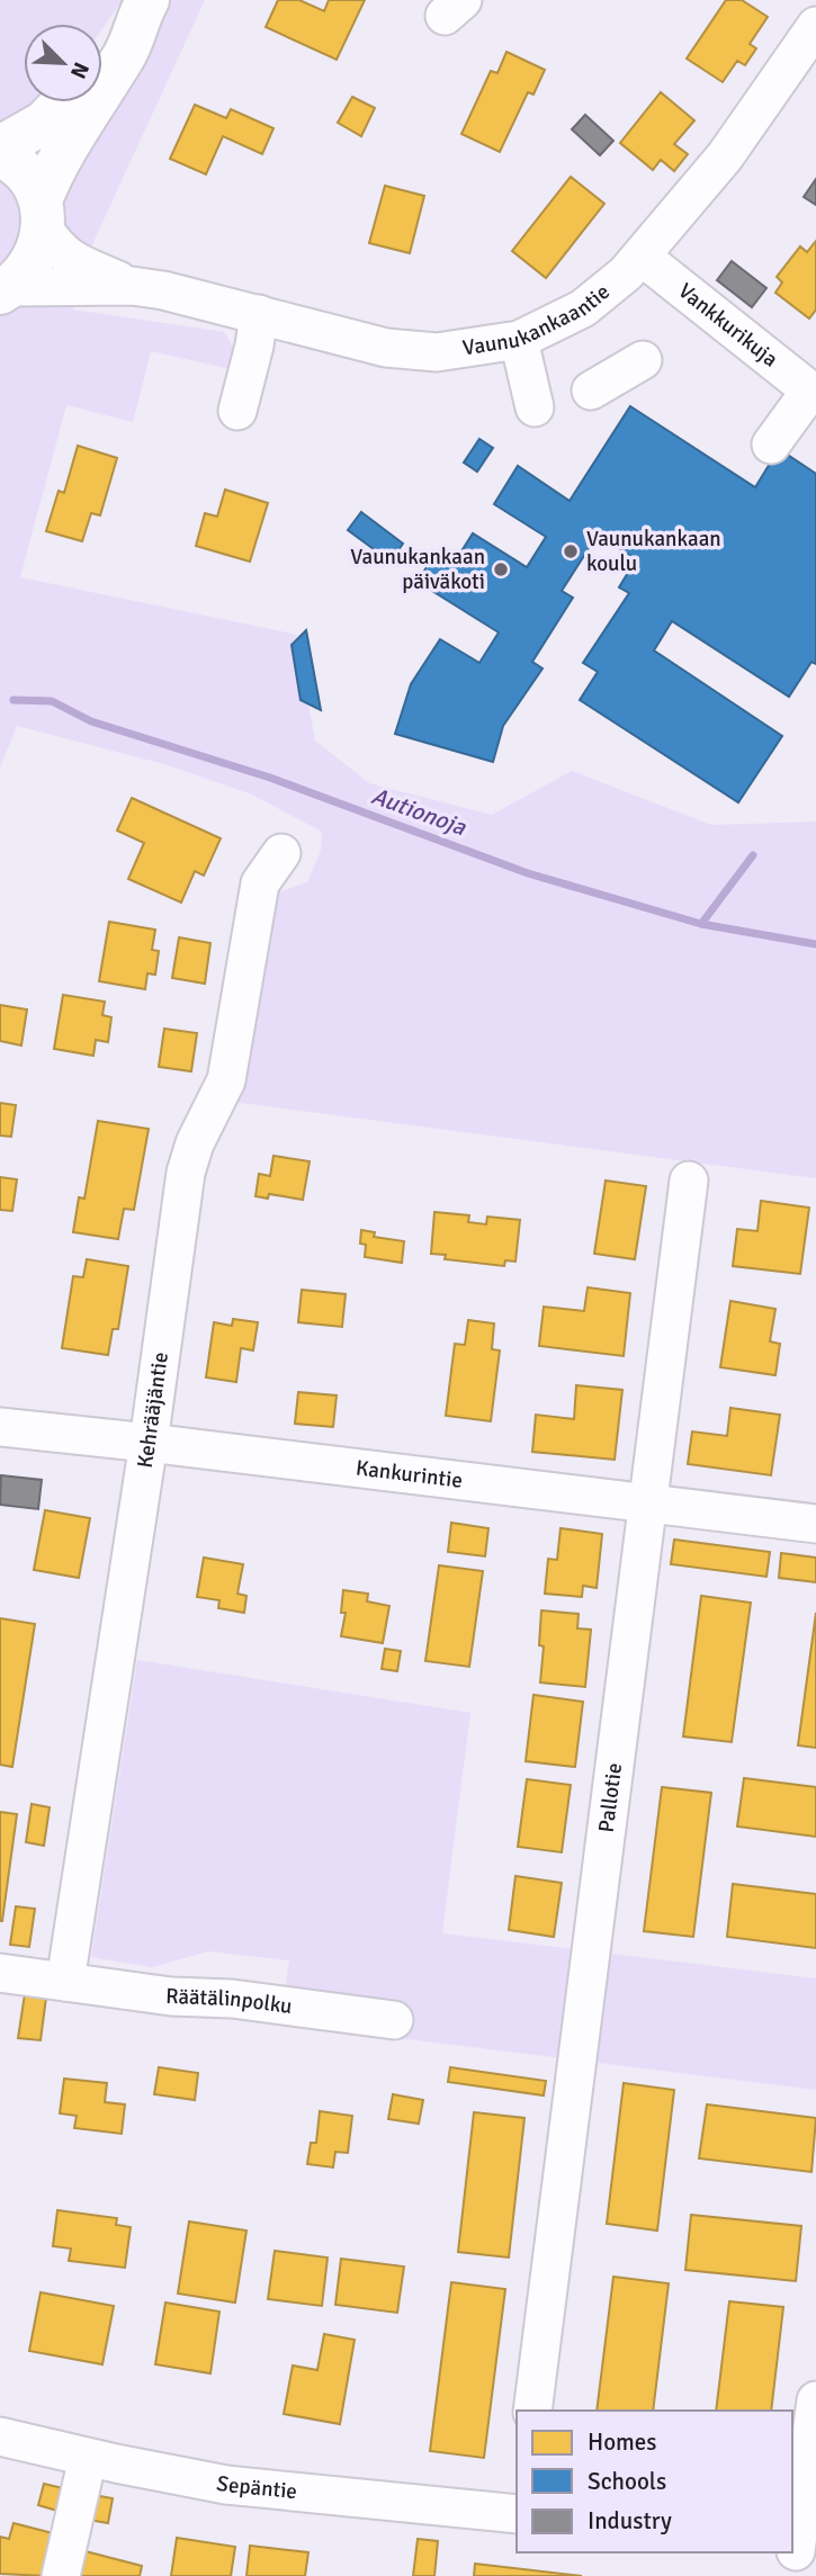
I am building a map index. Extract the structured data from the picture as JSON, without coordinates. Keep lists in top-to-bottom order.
{
  "streets": {
    "street": [
      "Vaunukankaantie",
      "Vankkurikuja",
      "Kehrääjäntie",
      "Kankurintie",
      "Pallotie",
      "Räätälinpolku",
      "Sepäntie"
    ]
  },
  "crossings": [
    ["Vaunukankaantie", "Vankkurikuja"],
    ["Kehrääjäntie", "Kankurintie"],
    ["Kehrääjäntie", "Räätälinpolku"],
    ["Kankurintie", "Pallotie"]
  ],
  "water": ["Autionoja"],
  "places": ["Vaunukankaan koulu", "Vaunukankaan päiväkoti"],
  "legend": ["Homes", "Schools", "Industry"],
  "north": "bottom right"
}
